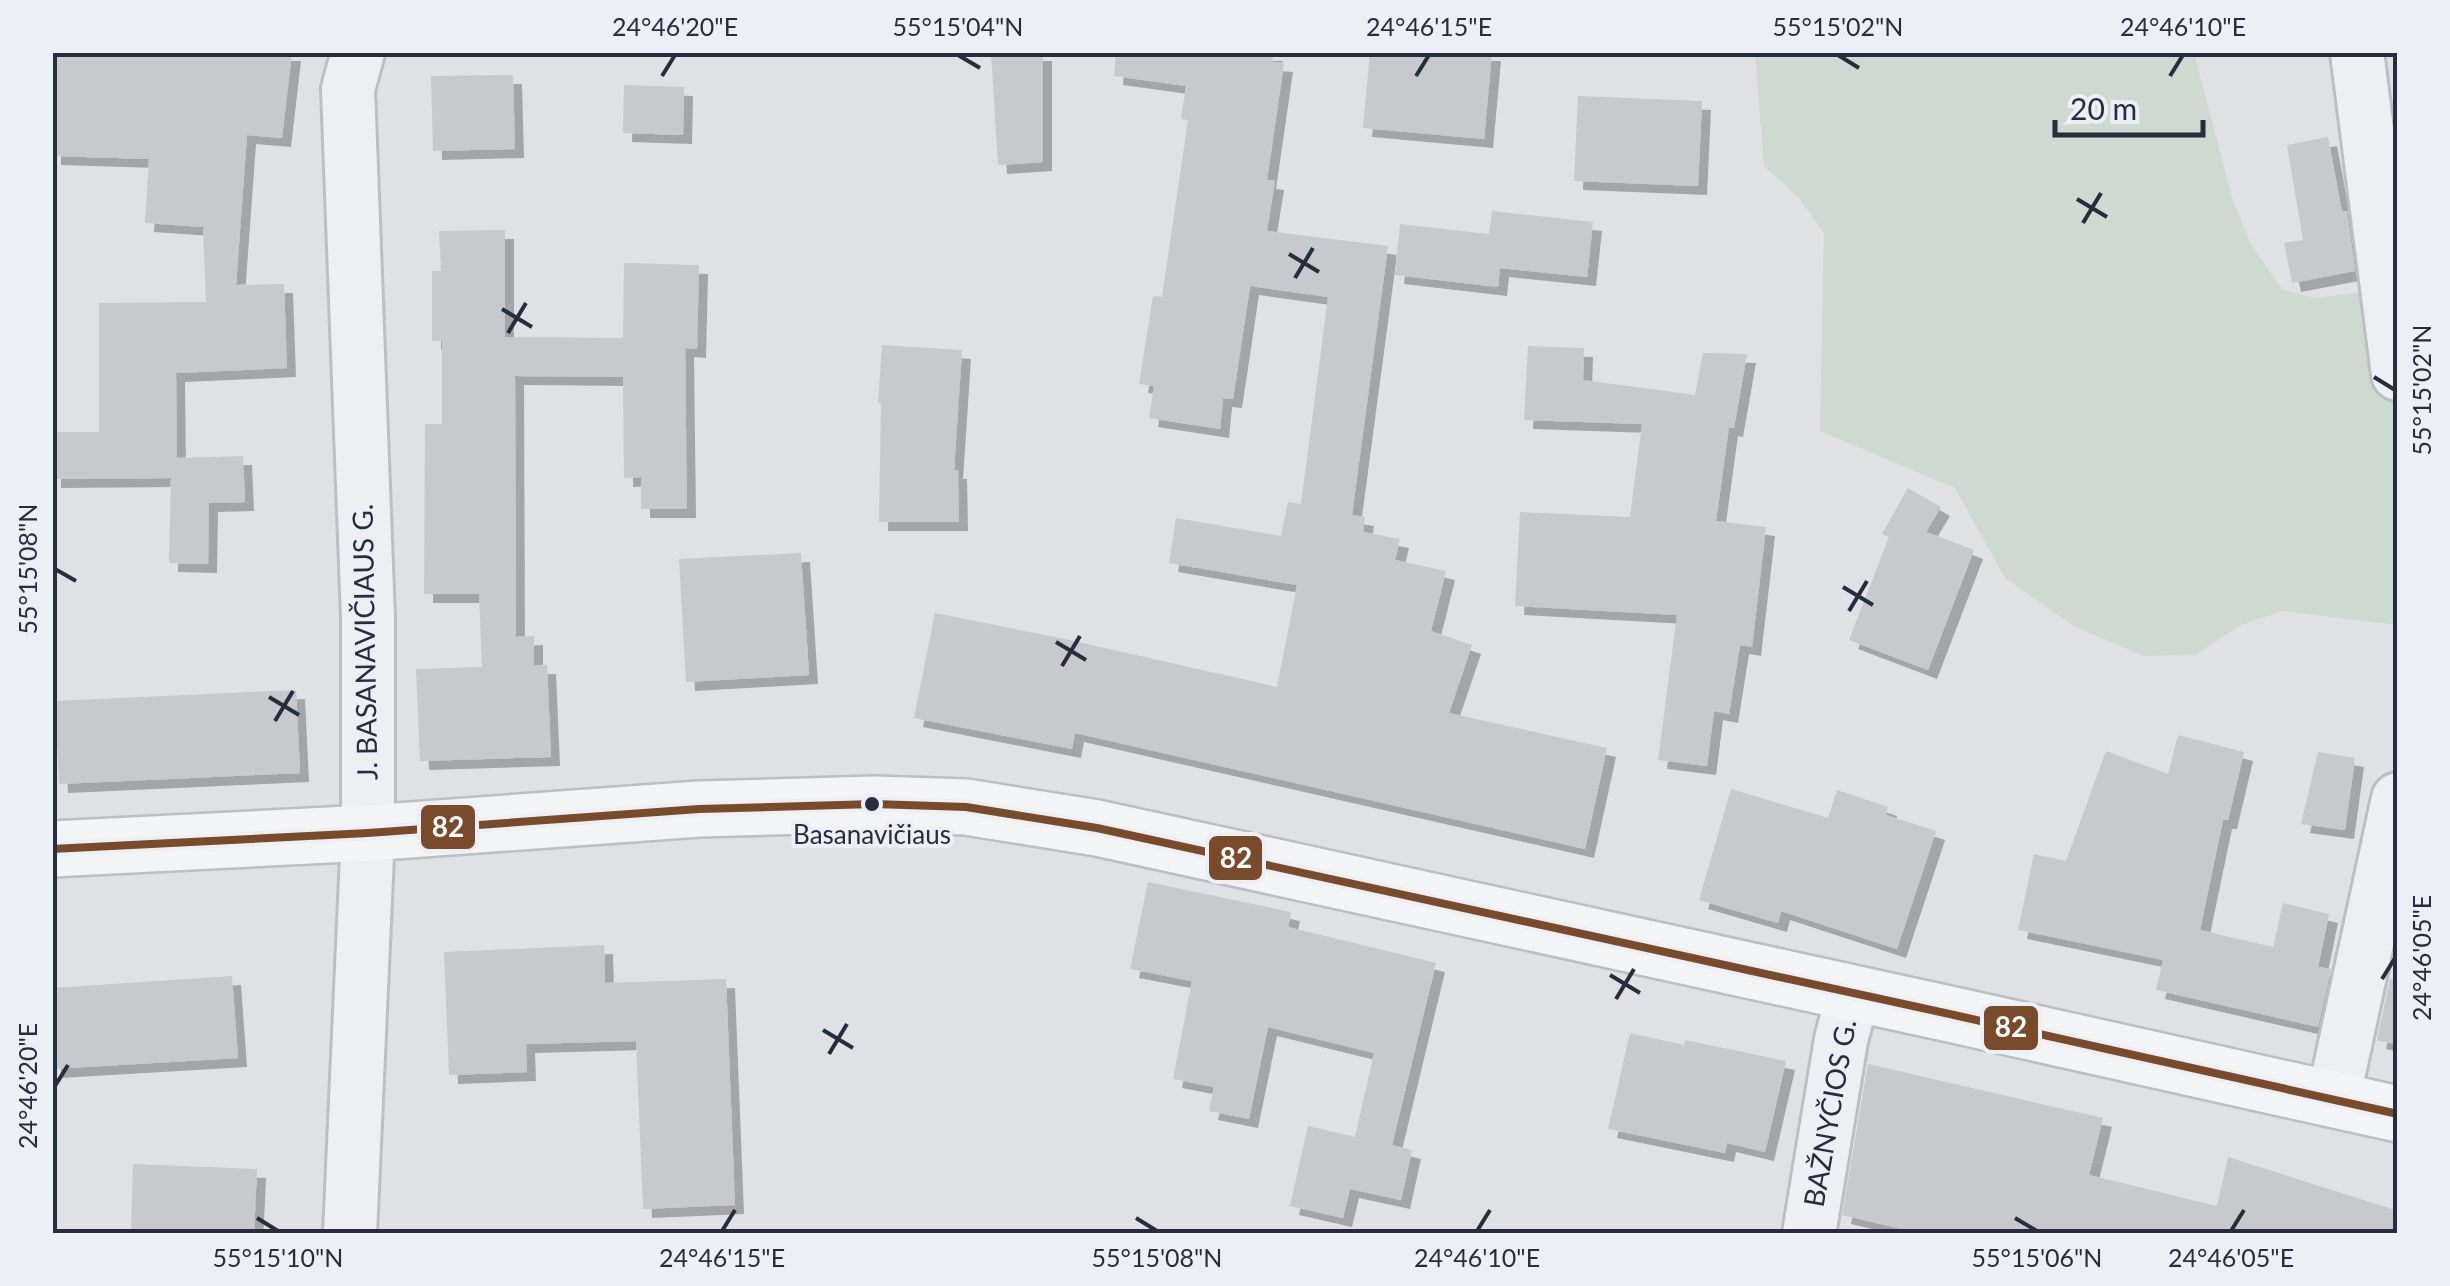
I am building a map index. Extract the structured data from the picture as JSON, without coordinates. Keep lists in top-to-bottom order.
{
  "streets": {
    "street": ["J. BASANAVIČIAUS G.", "BAŽNYČIOS G."]
  },
  "places": ["Basanavičiaus"],
  "lines": ["transit line 82"],
  "scale_bar": "20 m",
  "coordinates": [
    "24°46'20\"E",
    "55°15'04\"N",
    "24°46'15\"E",
    "55°15'02\"N",
    "24°46'10\"E",
    "55°15'08\"N",
    "24°46'05\"E",
    "55°15'10\"N",
    "55°15'06\"N"
  ]
}
